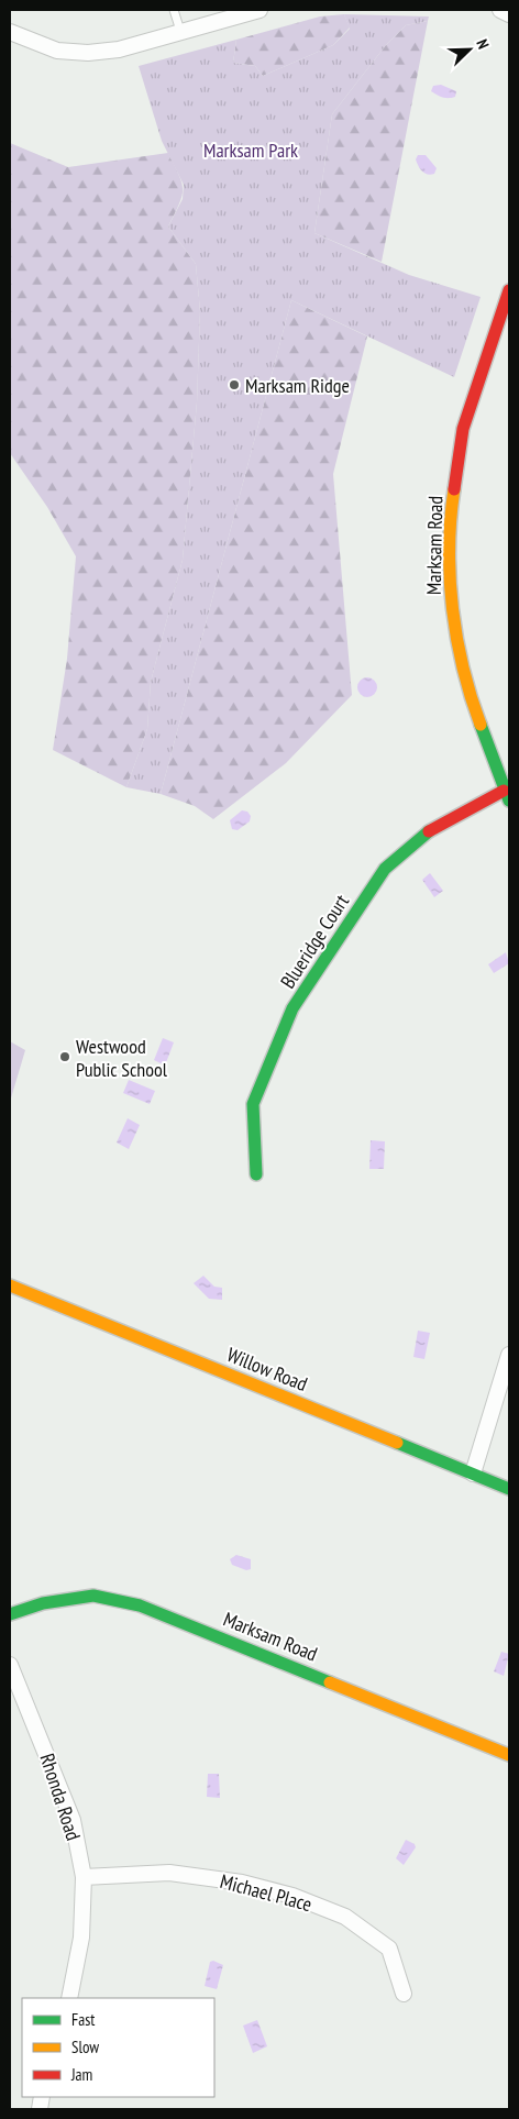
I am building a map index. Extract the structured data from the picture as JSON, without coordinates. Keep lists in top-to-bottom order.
{
  "streets": {
    "street": [
      "Marksam Road",
      "Blueridge Court",
      "Willow Road",
      "Rhonda Road",
      "Michael Place"
    ]
  },
  "crossings": [
    ["Marksam Road", "Blueridge Court"],
    ["Rhonda Road", "Michael Place"]
  ],
  "parks": ["Marksam Park"],
  "places": ["Marksam Ridge", "Westwood Public School"],
  "legend": ["Fast", "Slow", "Jam"],
  "north": "top right"
}
